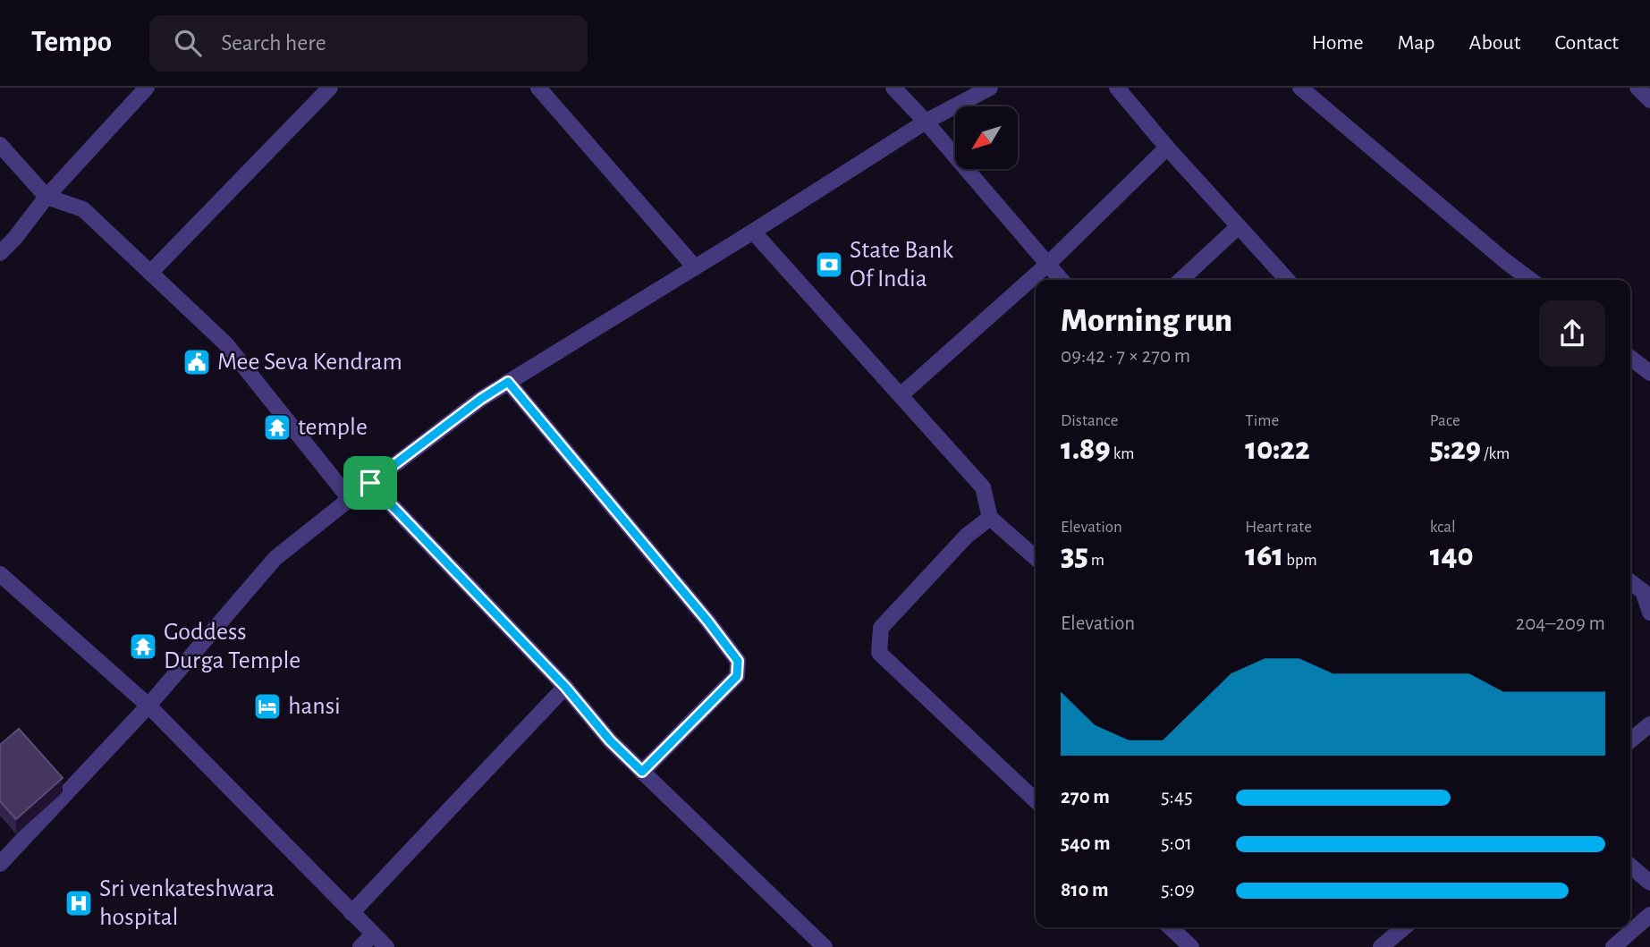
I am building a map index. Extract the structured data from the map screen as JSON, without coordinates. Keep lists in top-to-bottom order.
{
  "places": {
    "bank": ["State Bank Of India"],
    "public building": ["Mee Seva Kendram"],
    "temple": ["temple", "Goddess Durga Temple"],
    "hotel": ["hansi"],
    "hospital": ["Sri venkateshwara hospital"]
  },
  "north": "bottom left",
  "page": {
    "header": "Tempo",
    "search": "Search here",
    "nav": [
      "Home",
      "Map",
      "About",
      "Contact"
    ],
    "heading": ["Morning run", "09:42 · 7 × 270 m"],
    "stats": [
      ["Distance", "1.89 km"],
      ["Time", "10:22"],
      ["Pace", "5:29 /km"],
      ["Elevation", "35 m"],
      ["Heart rate", "161 bpm"],
      ["kcal", "140"]
    ],
    "chart": ["Elevation", "204–209 m"],
    "list": [
      {
        "name": "270 m",
        "note": "5:45"
      },
      {
        "name": "540 m",
        "note": "5:01"
      },
      {
        "name": "810 m",
        "note": "5:09"
      }
    ]
  }
}
